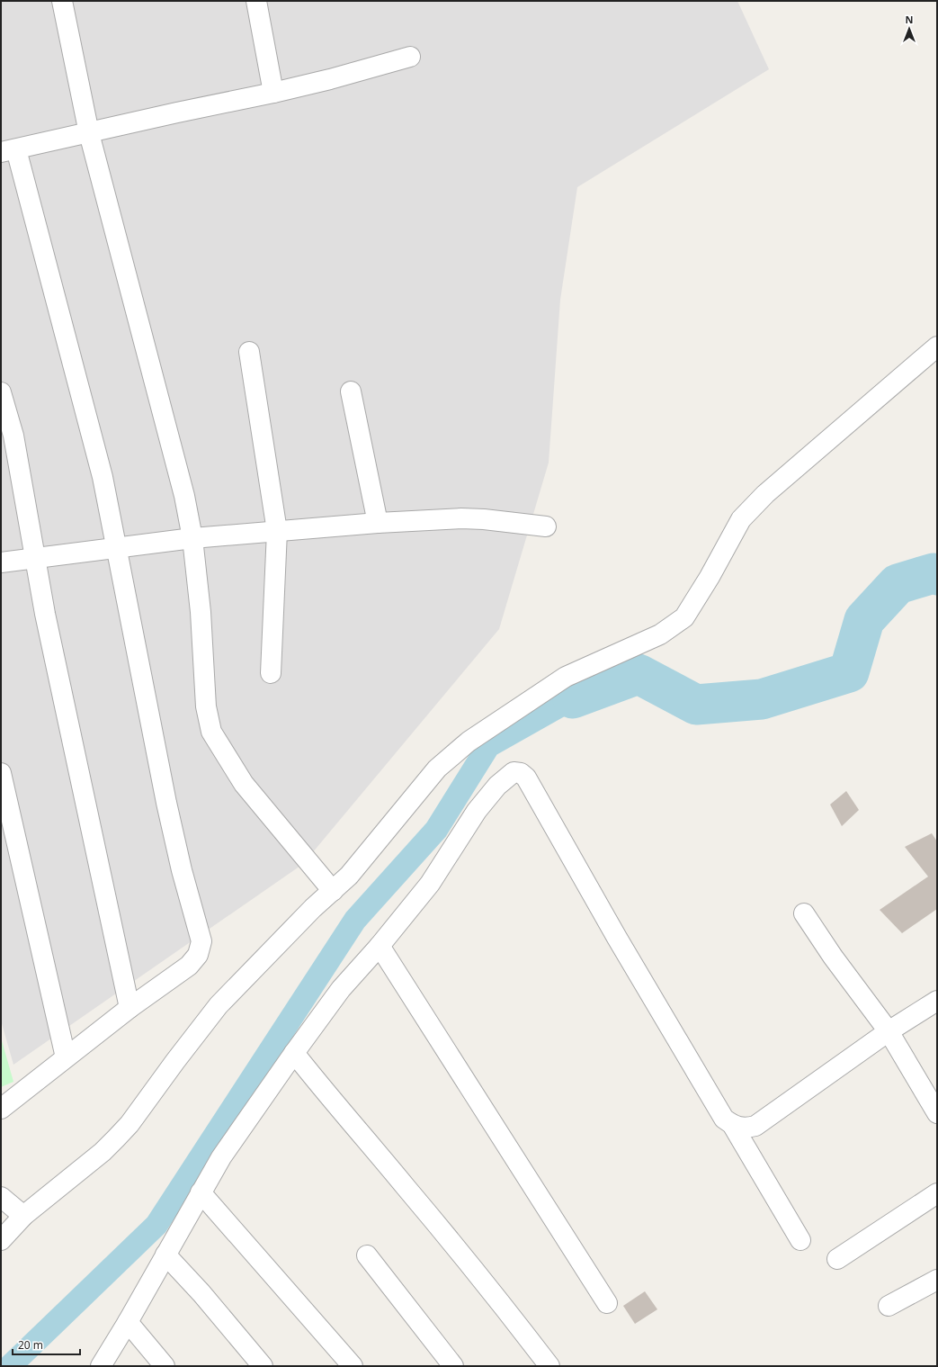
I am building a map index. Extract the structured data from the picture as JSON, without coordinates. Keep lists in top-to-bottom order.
{
  "scale_bar": "20 m",
  "north": "top"
}
